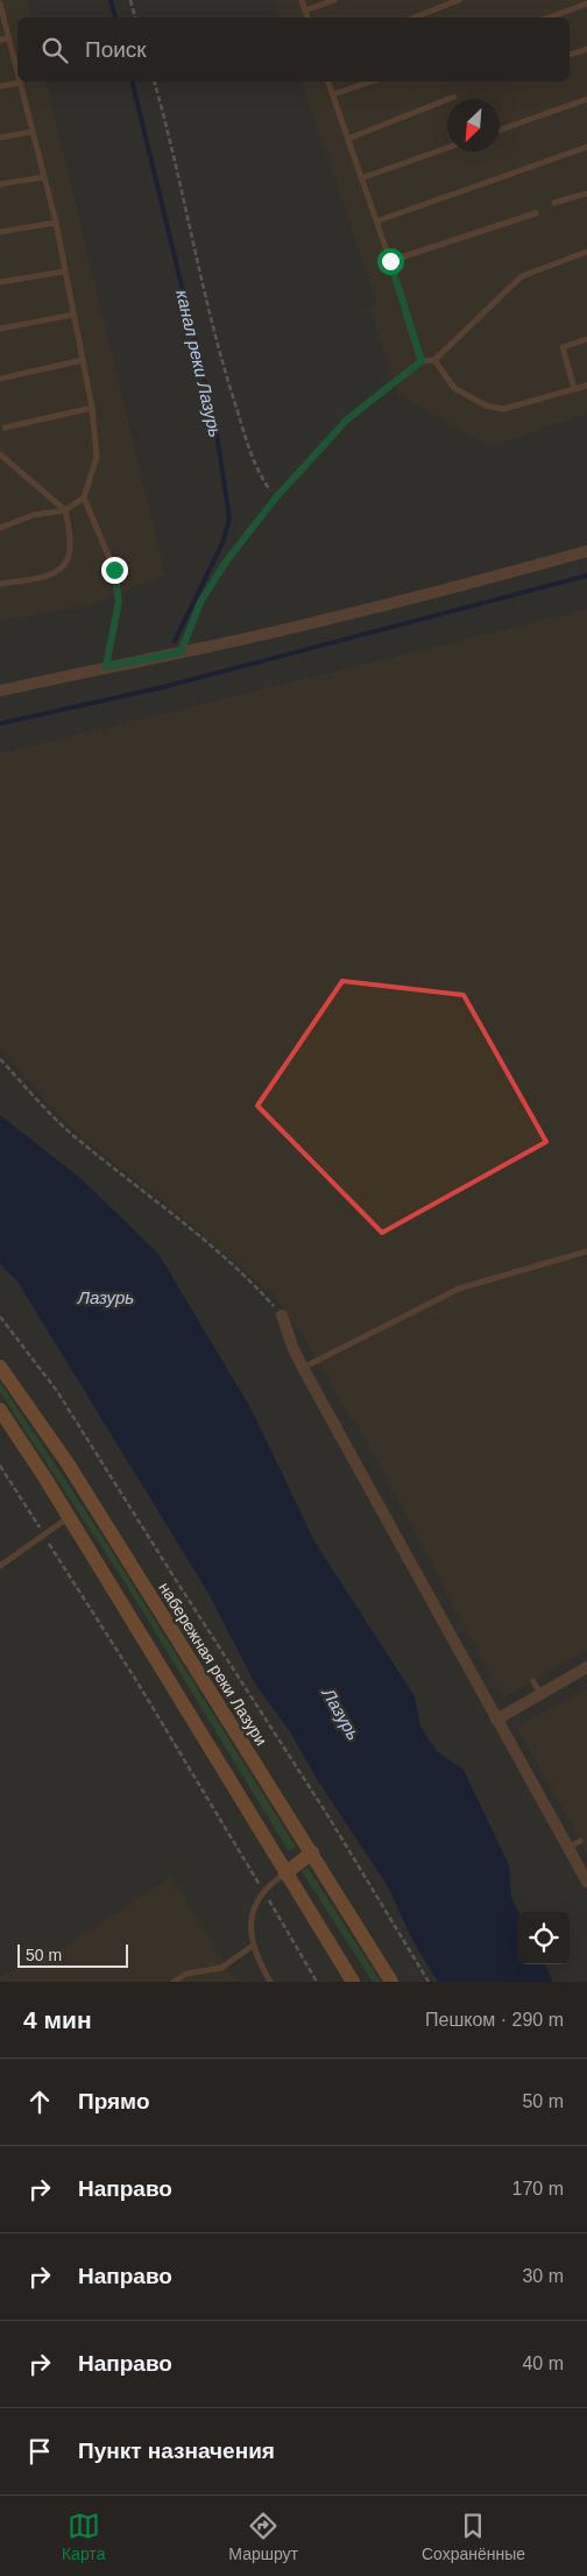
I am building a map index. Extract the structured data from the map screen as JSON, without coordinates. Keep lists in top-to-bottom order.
{
  "streets": {
    "main road": ["набережная реки Лазури"]
  },
  "water": ["канал реки Лазурь", "Лазурь"],
  "scale_bar": "50 m",
  "north": "bottom left",
  "page": {
    "search": "Поиск",
    "scale": "50 m",
    "heading": ["4 мин", "Пешком · 290 m"],
    "list": [
      ["Прямо", "50 m"],
      ["Направо", "170 m"],
      ["Направо", "30 m"],
      ["Направо", "40 m"],
      "Пункт назначения"
    ],
    "nav": ["Карта", "Маршрут", "Сохранённые"]
  }
}
